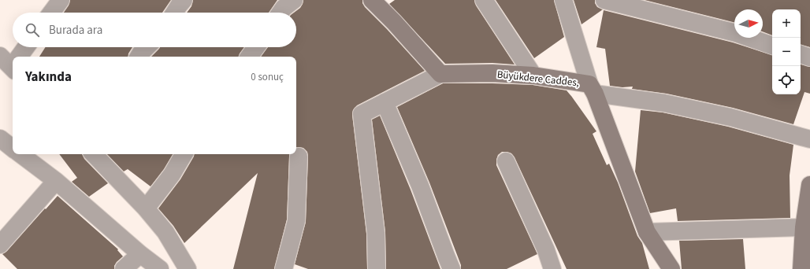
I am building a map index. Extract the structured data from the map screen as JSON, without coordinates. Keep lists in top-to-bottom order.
{
  "streets": {
    "street": ["Büyükdere Caddes,"]
  },
  "north": "right",
  "page": {
    "map_buttons": ["+", "−"],
    "search": "Burada ara",
    "heading": ["Yakında", "0 sonuç"]
  }
}
